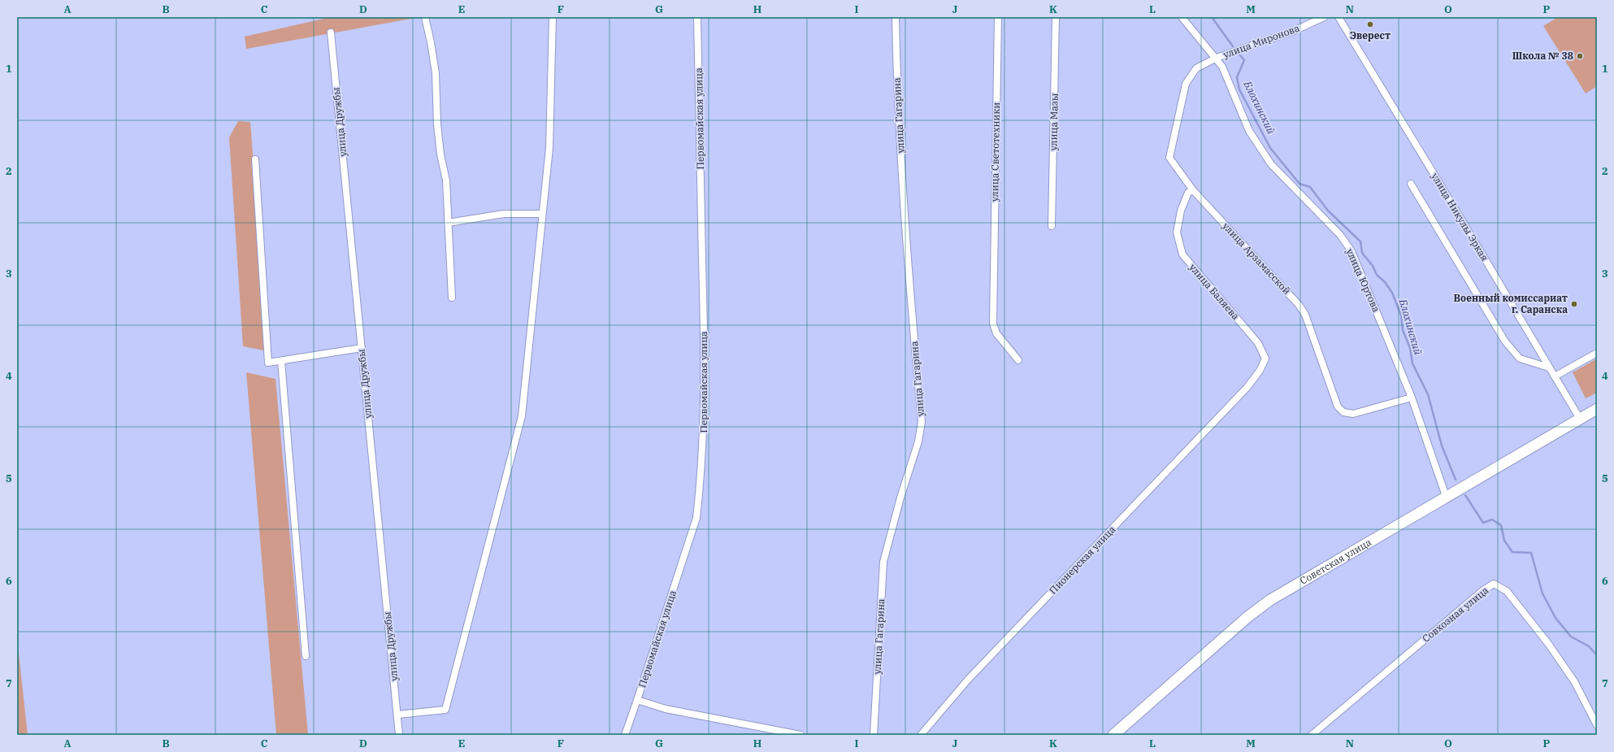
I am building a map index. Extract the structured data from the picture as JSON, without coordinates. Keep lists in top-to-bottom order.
{
  "streets": {
    "main road": ["Советская улица"],
    "street": [
      "улица Миронова",
      "улица Гагарина",
      "Первомайская улица",
      "улица Дружбы",
      "улица Мазы",
      "улица Светотехники",
      "улица Никулы Эркая",
      "улица Арзамасской",
      "улица Юртова",
      "улица Баляева",
      "Пионерская улица",
      "Совхозная улица"
    ]
  },
  "crossings": [
    ["улица Миронова", "улица Арзамасской"],
    ["улица Миронова", "улица Юртова"],
    ["улица Никулы Эркая", "Советская улица"],
    ["улица Арзамасской", "улица Юртова"],
    ["улица Арзамасской", "улица Баляева"],
    ["улица Юртова", "Советская улица"],
    ["улица Баляева", "Пионерская улица"]
  ],
  "water": ["Блохинский"],
  "places": ["Эверест", "Школа № 38", "Военный комиссариат г. Саранска"],
  "grid": {
    "columns": [
      "A",
      "B",
      "C",
      "D",
      "E",
      "F",
      "G",
      "H",
      "I",
      "J",
      "K",
      "L",
      "M",
      "N",
      "O",
      "P"
    ],
    "rows": [
      "1",
      "2",
      "3",
      "4",
      "5",
      "6",
      "7"
    ]
  }
}
